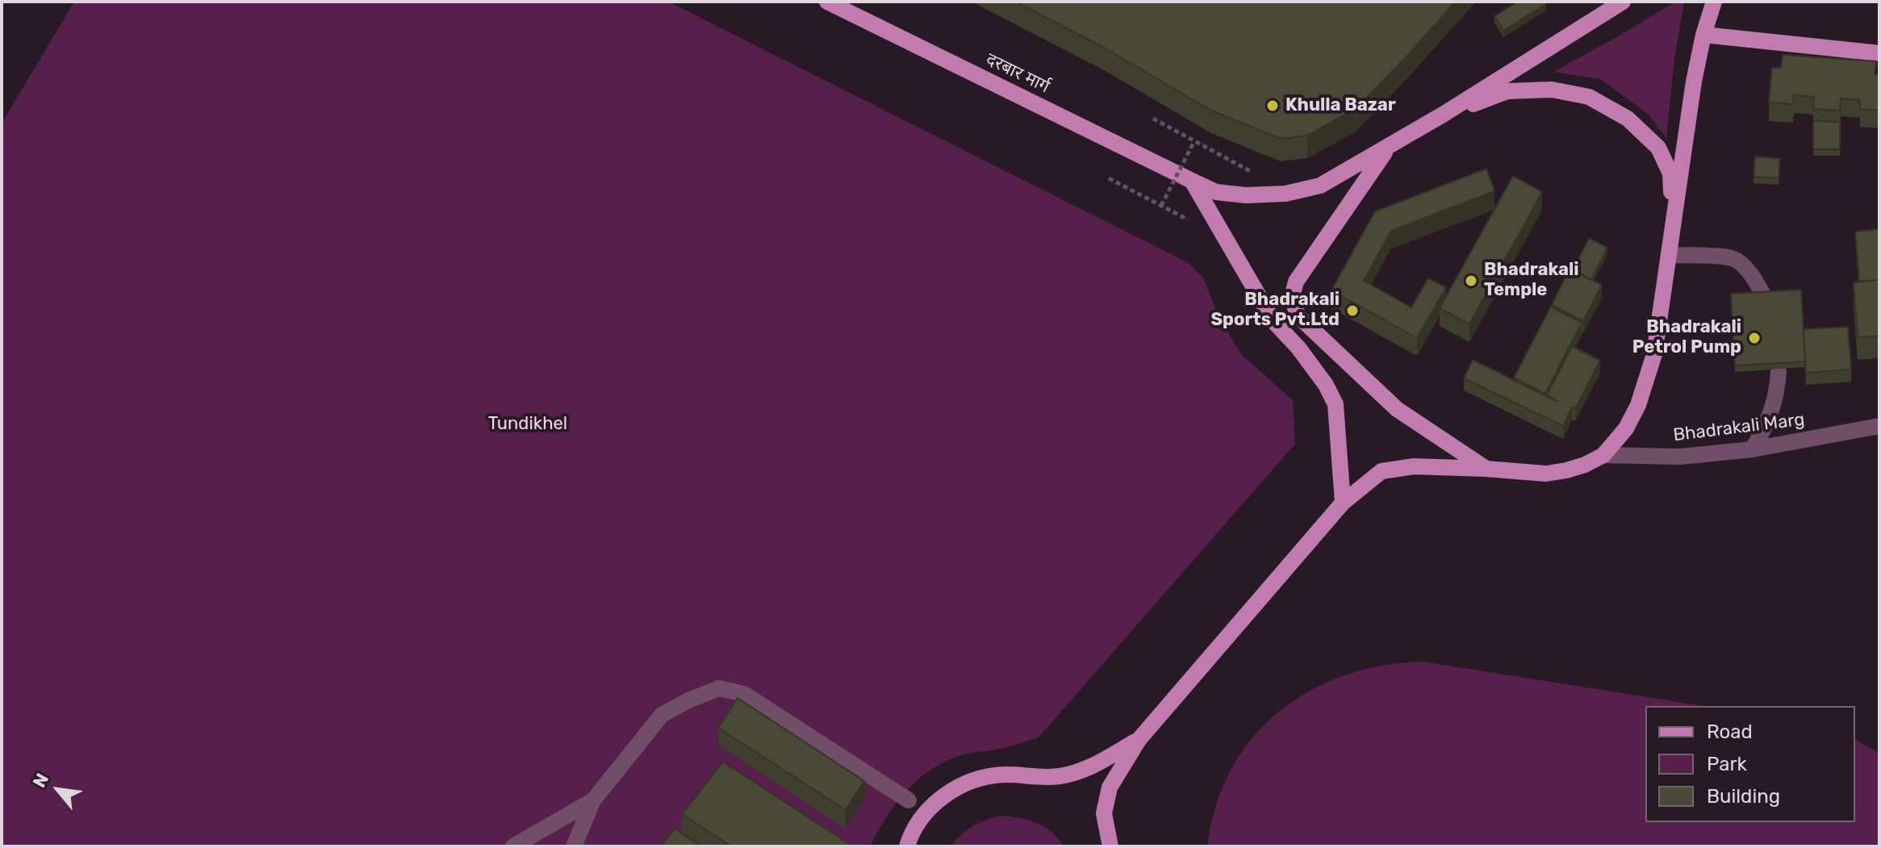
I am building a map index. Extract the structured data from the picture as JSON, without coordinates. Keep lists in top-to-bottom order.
{
  "streets": {
    "main road": ["दरबार मार्ग"],
    "lane": ["Bhadrakali Marg"]
  },
  "parks": ["Tundikhel"],
  "places": [
    "Khulla Bazar",
    "Bhadrakali Temple",
    "Bhadrakali Sports Pvt.Ltd",
    "Bhadrakali Petrol Pump"
  ],
  "legend": ["Road", "Park", "Building"],
  "north": "top left"
}
